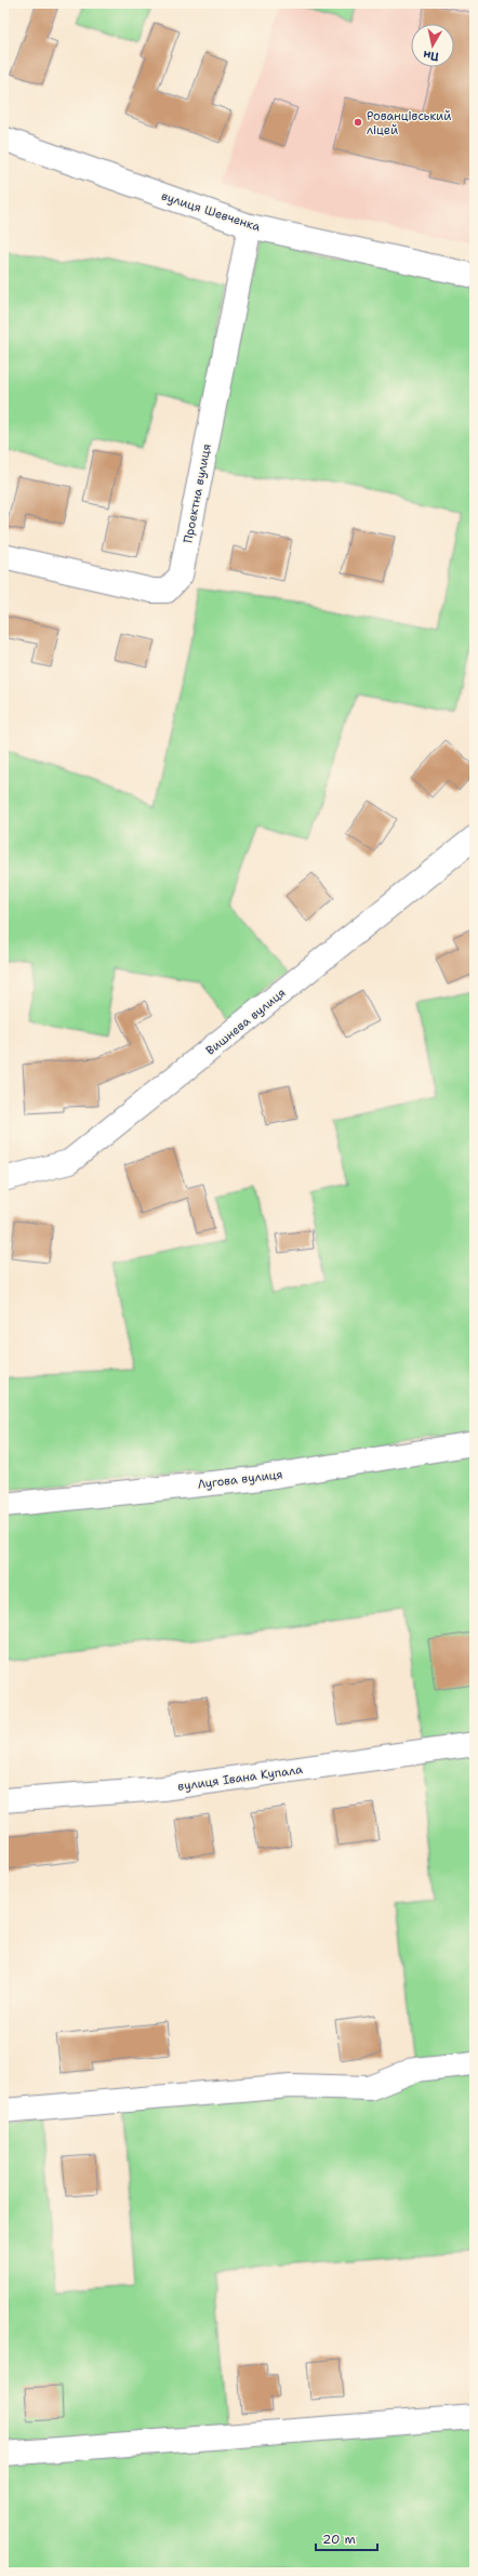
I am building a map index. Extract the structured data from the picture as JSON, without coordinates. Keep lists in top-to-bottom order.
{
  "streets": {
    "street": [
      "вулиця Шевченка",
      "Проектна вулиця",
      "Вишнева вулиця",
      "Лугова вулиця",
      "вулиця Івана Купала"
    ]
  },
  "crossings": [
    ["вулиця Шевченка", "Проектна вулиця"]
  ],
  "places": ["Рованцівський ліцей"],
  "scale_bar": "20 m",
  "north": "bottom"
}
